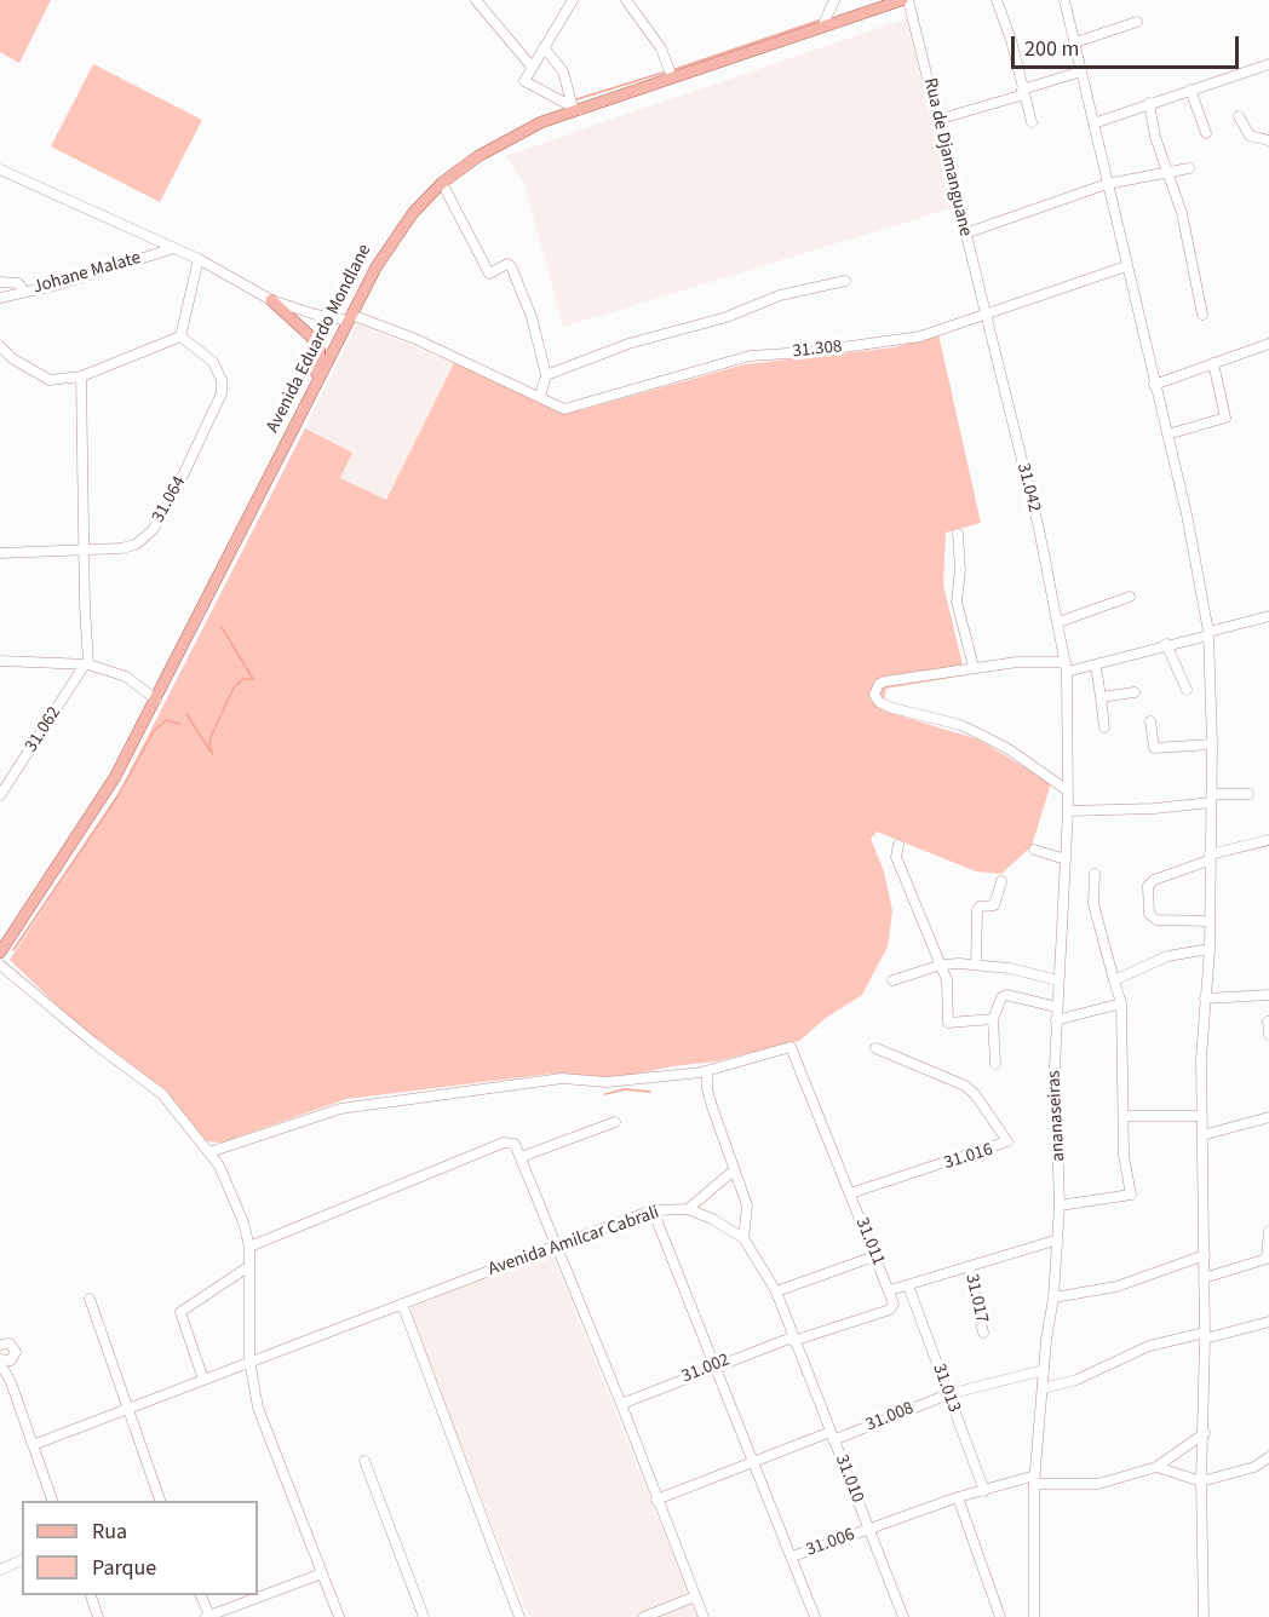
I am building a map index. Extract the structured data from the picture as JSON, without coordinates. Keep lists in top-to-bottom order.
{
  "streets": {
    "main road": ["Avenida Eduardo Mondlane"],
    "street": [
      "Rua de Djamanguane",
      "Johane Malate",
      "31.308",
      "31.042",
      "31.064",
      "31.062",
      "ananaseiras",
      "31.016",
      "Avenida Amilcar Cabrali",
      "31.011",
      "31.017",
      "31.002",
      "31.013",
      "31.008",
      "31.010",
      "31.006"
    ]
  },
  "crossings": [
    ["Rua de Djamanguane", "31.308"],
    ["Rua de Djamanguane", "31.042"],
    ["Johane Malate", "31.308"],
    ["Avenida Eduardo Mondlane", "31.308"],
    ["31.308", "31.042"],
    ["31.042", "ananaseiras"],
    ["ananaseiras", "31.008"],
    ["ananaseiras", "31.006"],
    ["31.016", "31.011"],
    ["Avenida Amilcar Cabrali", "31.010"],
    ["31.011", "31.002"],
    ["31.002", "31.010"],
    ["31.013", "31.008"],
    ["31.013", "31.006"],
    ["31.008", "31.010"],
    ["31.010", "31.006"]
  ],
  "legend": ["Rua", "Parque"],
  "scale_bar": "200 m"
}
